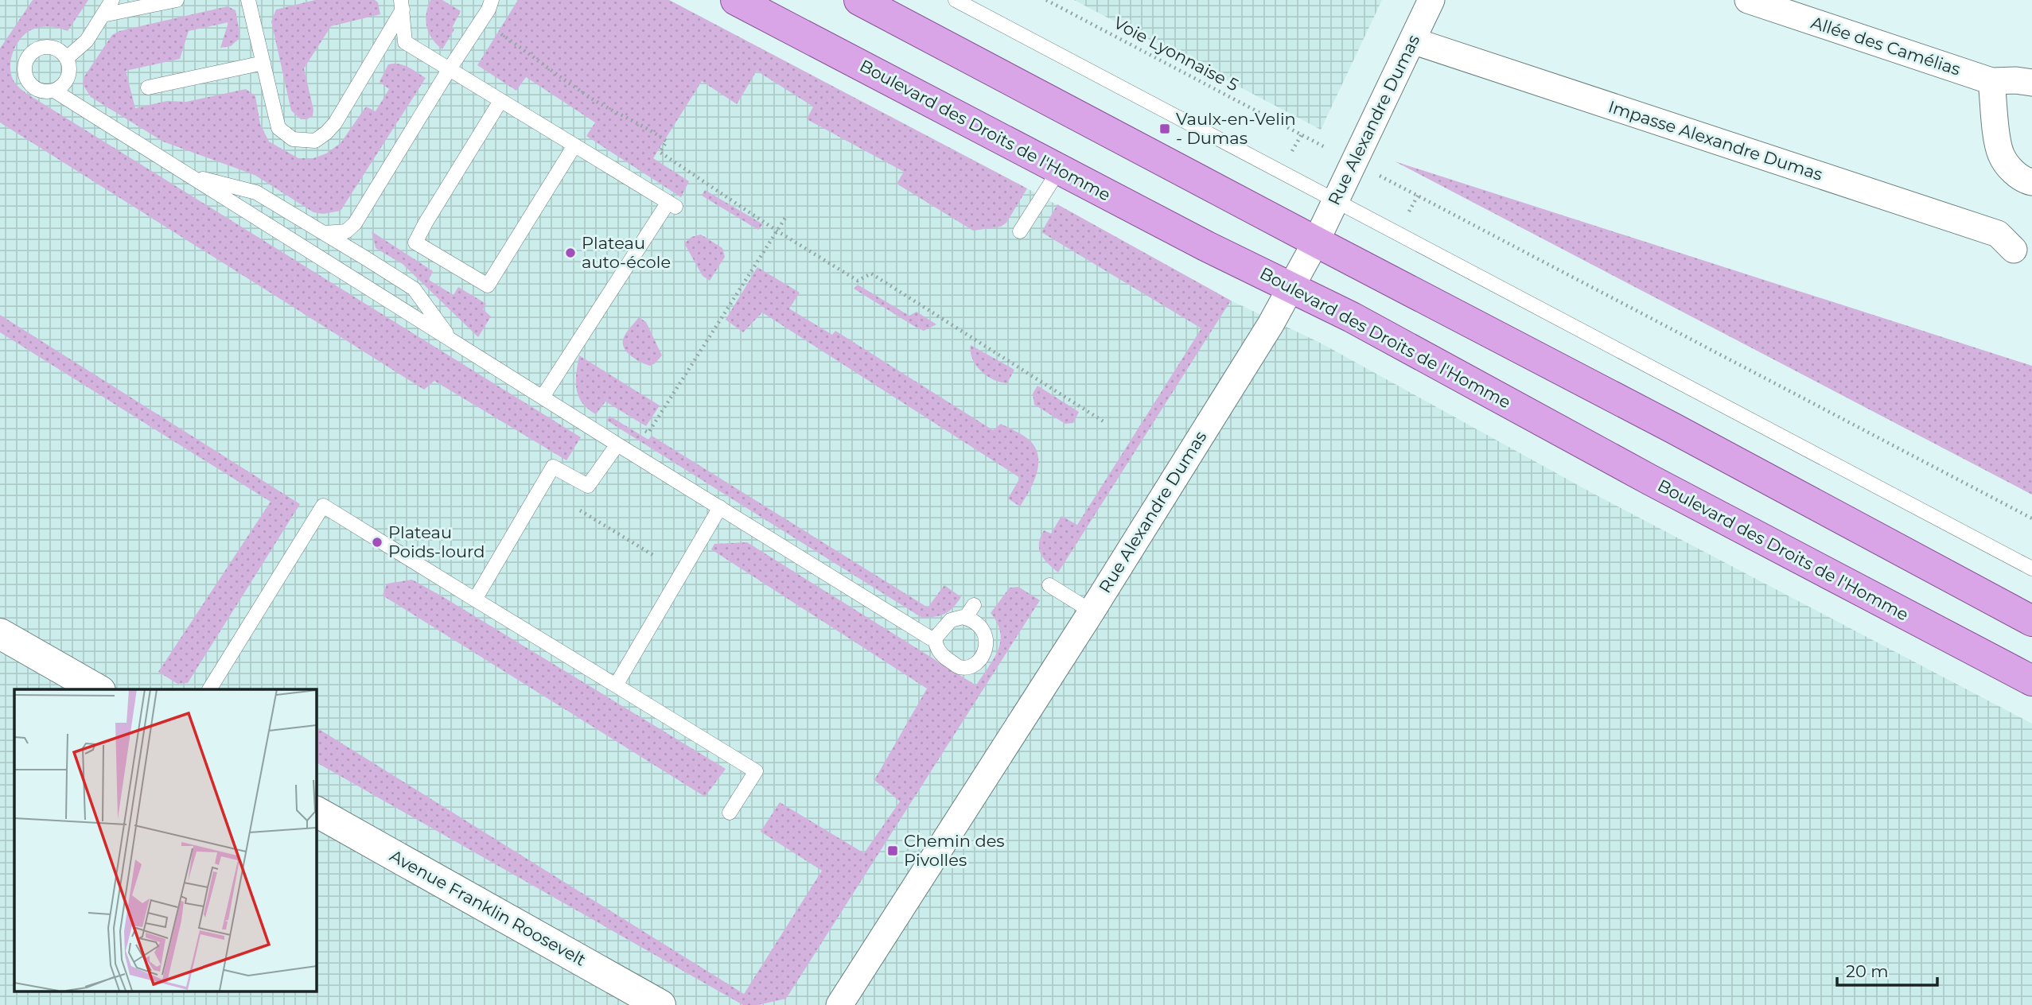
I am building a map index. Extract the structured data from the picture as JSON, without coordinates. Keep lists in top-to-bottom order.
{
  "streets": {
    "main road": ["Boulevard des Droits de l'Homme"],
    "street": [
      "Allée des Camélias",
      "Rue Alexandre Dumas",
      "Impasse Alexandre Dumas",
      "Avenue Franklin Roosevelt"
    ],
    "path": ["Voie Lyonnaise 5"]
  },
  "crossings": [
    ["Rue Alexandre Dumas", "Boulevard des Droits de l'Homme"],
    ["Rue Alexandre Dumas", "Impasse Alexandre Dumas"]
  ],
  "places": {
    "transit": ["Vaulx-en-Velin - Dumas", "Chemin des Pivolles"],
    "other": ["Plateau auto-école", "Plateau Poids-lourd"]
  },
  "scale_bar": "20 m"
}
